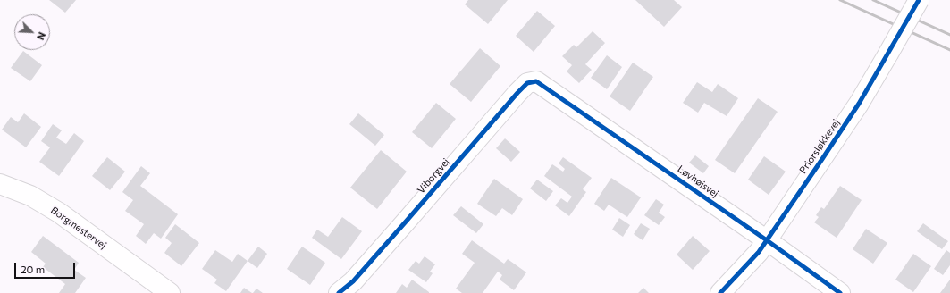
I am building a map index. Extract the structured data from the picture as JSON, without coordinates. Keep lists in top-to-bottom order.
{
  "streets": {
    "street": [
      "Priorsløkkevej",
      "Viborgvej",
      "Løvhøjsvej",
      "Borgmestervej"
    ]
  },
  "crossings": [
    ["Priorsløkkevej", "Løvhøjsvej"],
    ["Viborgvej", "Løvhøjsvej"]
  ],
  "scale_bar": "20 m",
  "north": "bottom right"
}
